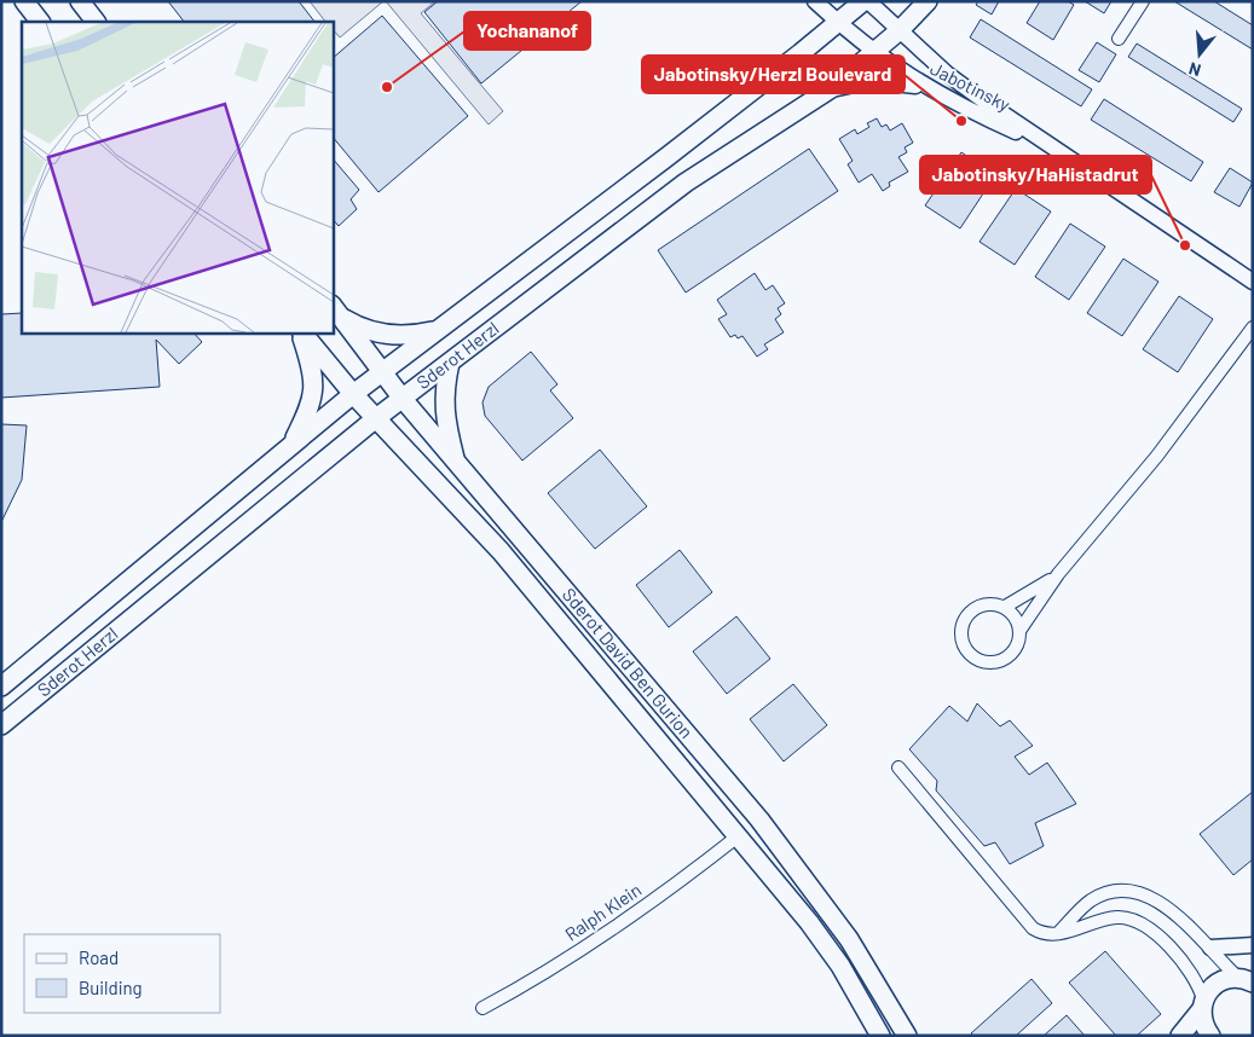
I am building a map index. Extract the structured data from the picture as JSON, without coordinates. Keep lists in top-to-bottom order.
{
  "streets": {
    "main road": ["Sderot Herzl", "Sderot David Ben Gurion"],
    "street": ["Jabotinsky", "Ralph Klein"]
  },
  "crossings": [
    ["Jabotinsky", "Sderot Herzl"],
    ["Sderot Herzl", "Sderot David Ben Gurion"],
    ["Sderot David Ben Gurion", "Ralph Klein"]
  ],
  "places": ["Yochananof", "Jabotinsky/Herzl Boulevard", "Jabotinsky/HaHistadrut"],
  "legend": ["Road", "Building"],
  "north": "bottom"
}
